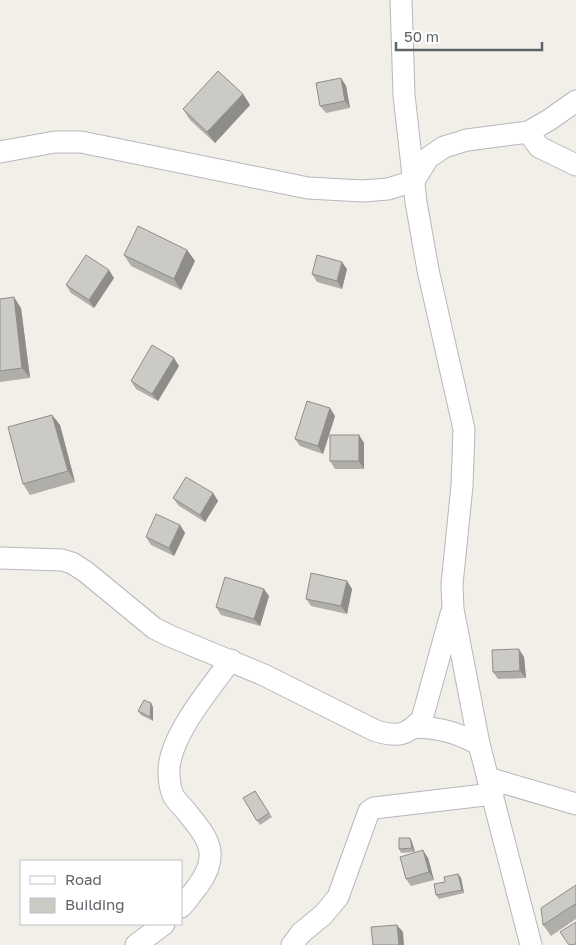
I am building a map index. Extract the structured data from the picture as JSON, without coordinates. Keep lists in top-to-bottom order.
{
  "legend": ["Road", "Building"],
  "scale_bar": "50 m"
}
